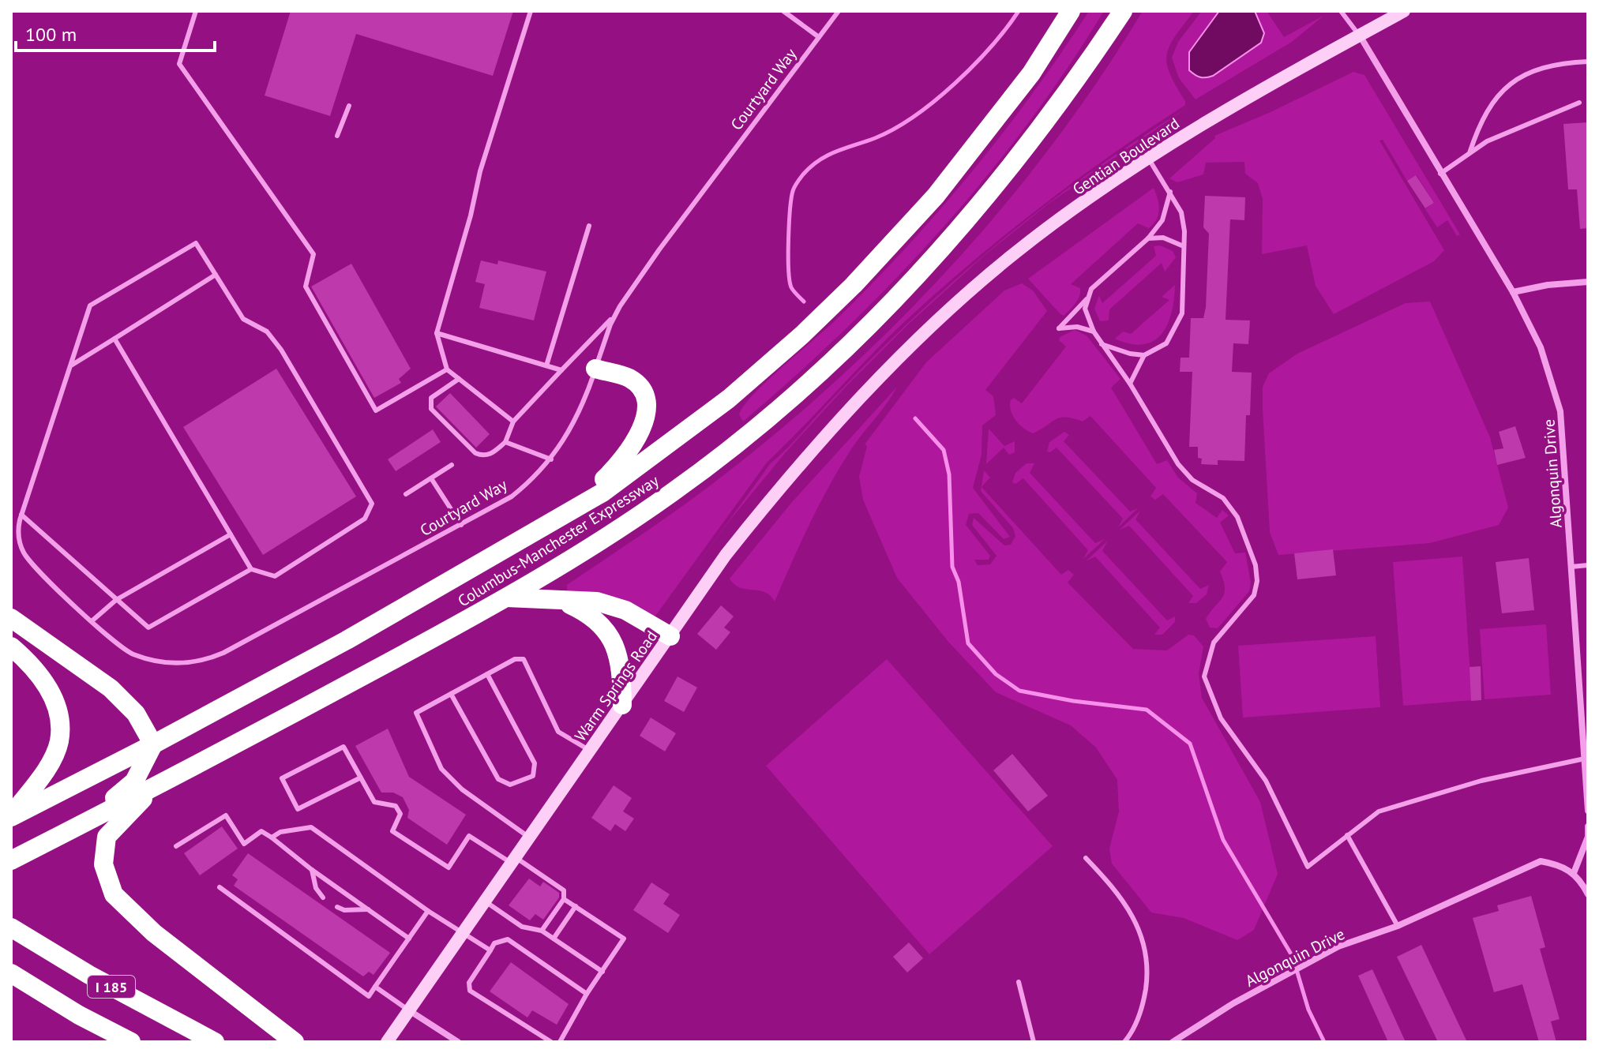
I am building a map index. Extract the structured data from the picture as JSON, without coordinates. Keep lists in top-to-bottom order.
{
  "streets": {
    "highway": ["Columbus-Manchester Expressway", "I 185"],
    "main road": ["Gentian Boulevard", "Warm Springs Road"],
    "street": ["Algonquin Drive"],
    "lane": ["Courtyard Way"]
  },
  "crossings": [
    ["Gentian Boulevard", "Algonquin Drive"],
    ["Gentian Boulevard", "Warm Springs Road"]
  ],
  "scale_bar": "100 m"
}
